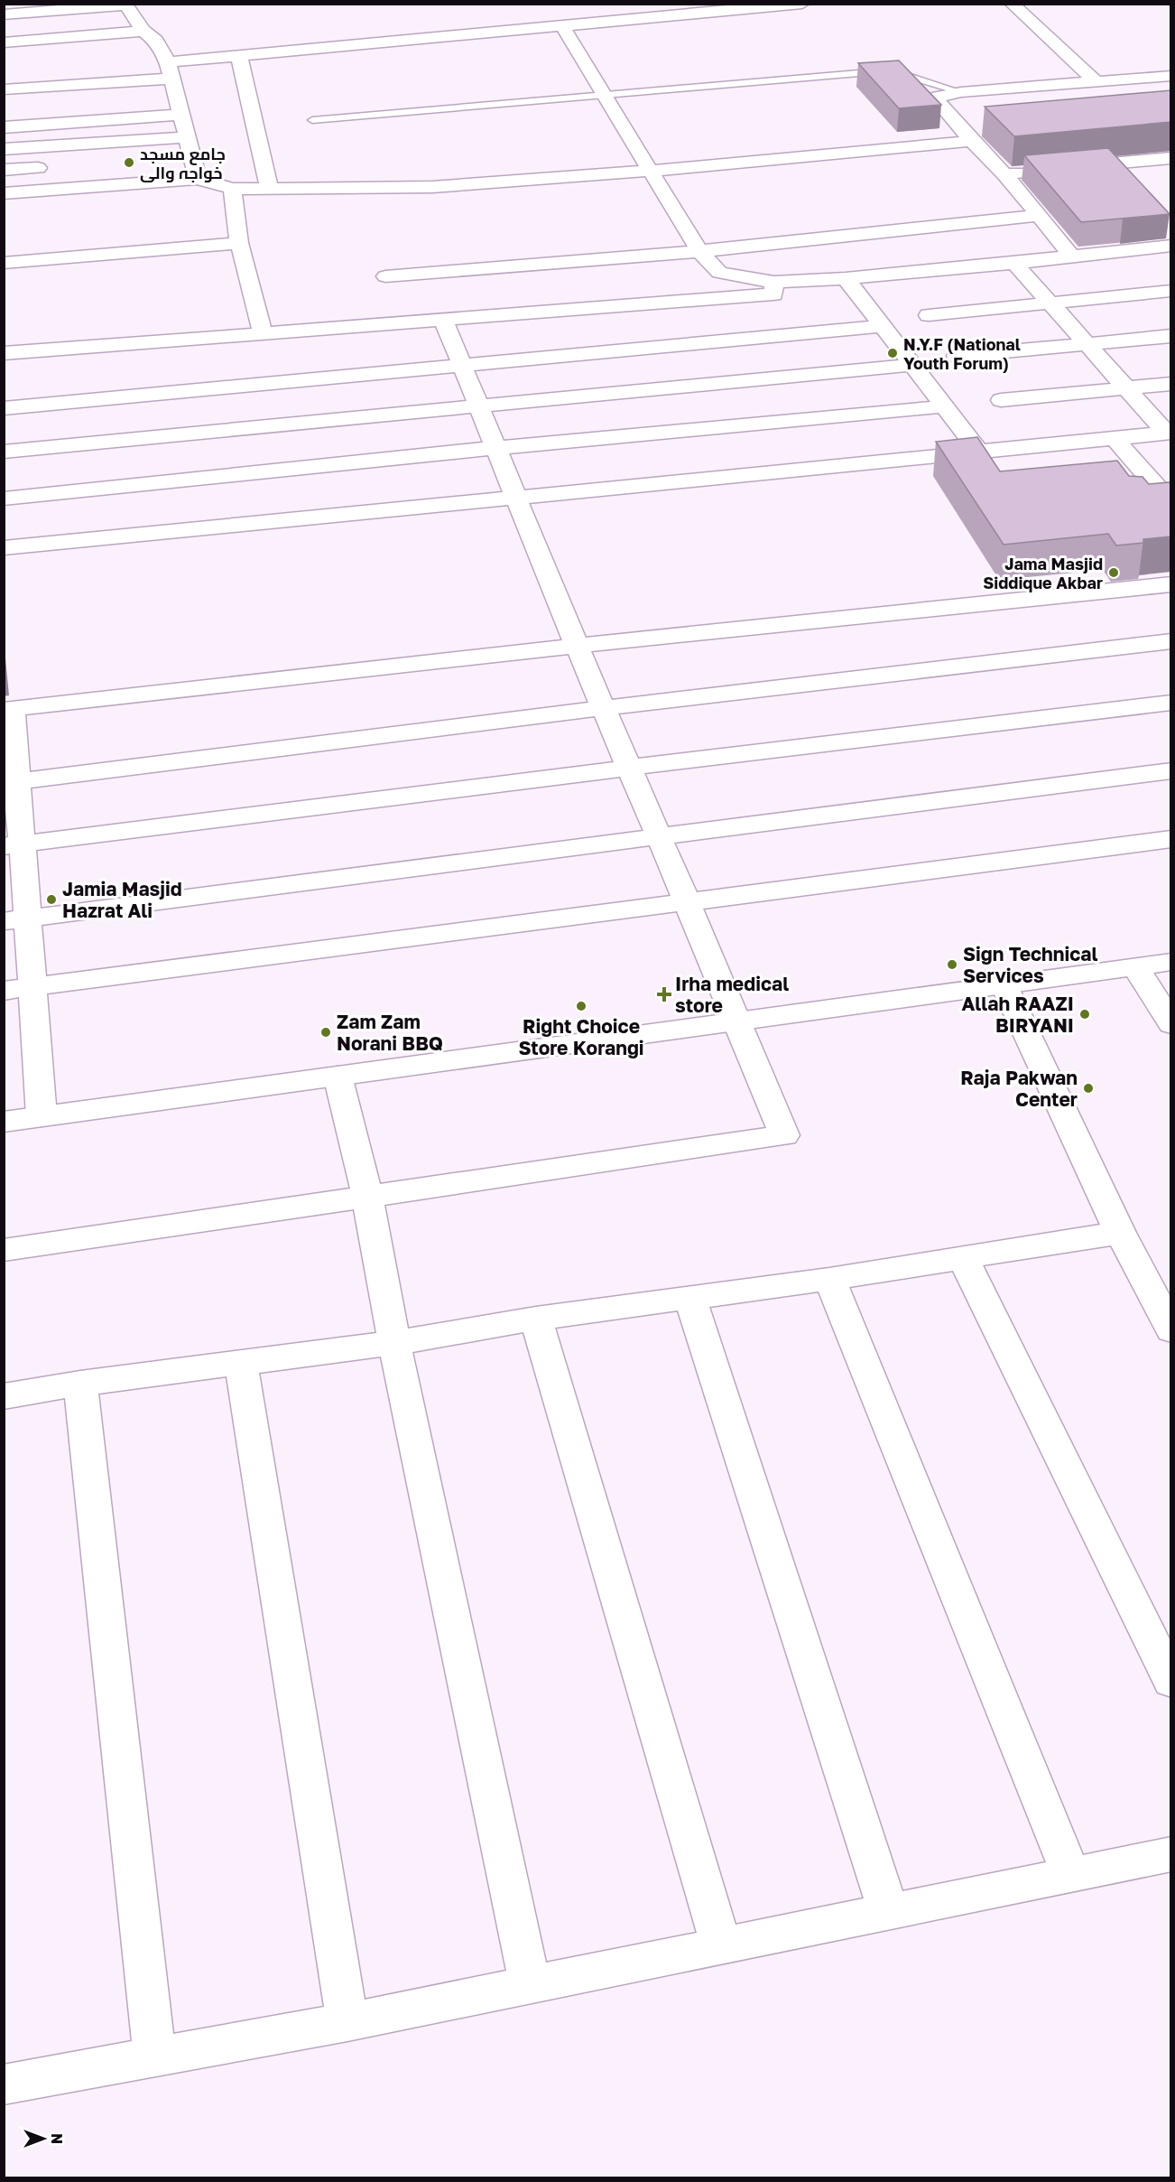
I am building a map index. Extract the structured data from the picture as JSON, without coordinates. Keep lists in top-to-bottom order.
{
  "places": {
    "other": [
      "جامع مسجد خواجہ والی",
      "N.Y.F (National Youth Forum)",
      "Jama Masjid Siddique Akbar",
      "Jamia Masjid Hazrat Ali",
      "Sign Technical Services",
      "Right Choice Store Korangi",
      "Allah RAAZI BIRYANI",
      "Zam Zam Norani BBQ",
      "Raja Pakwan Center"
    ],
    "health": ["Irha medical store"]
  },
  "north": "right"
}
